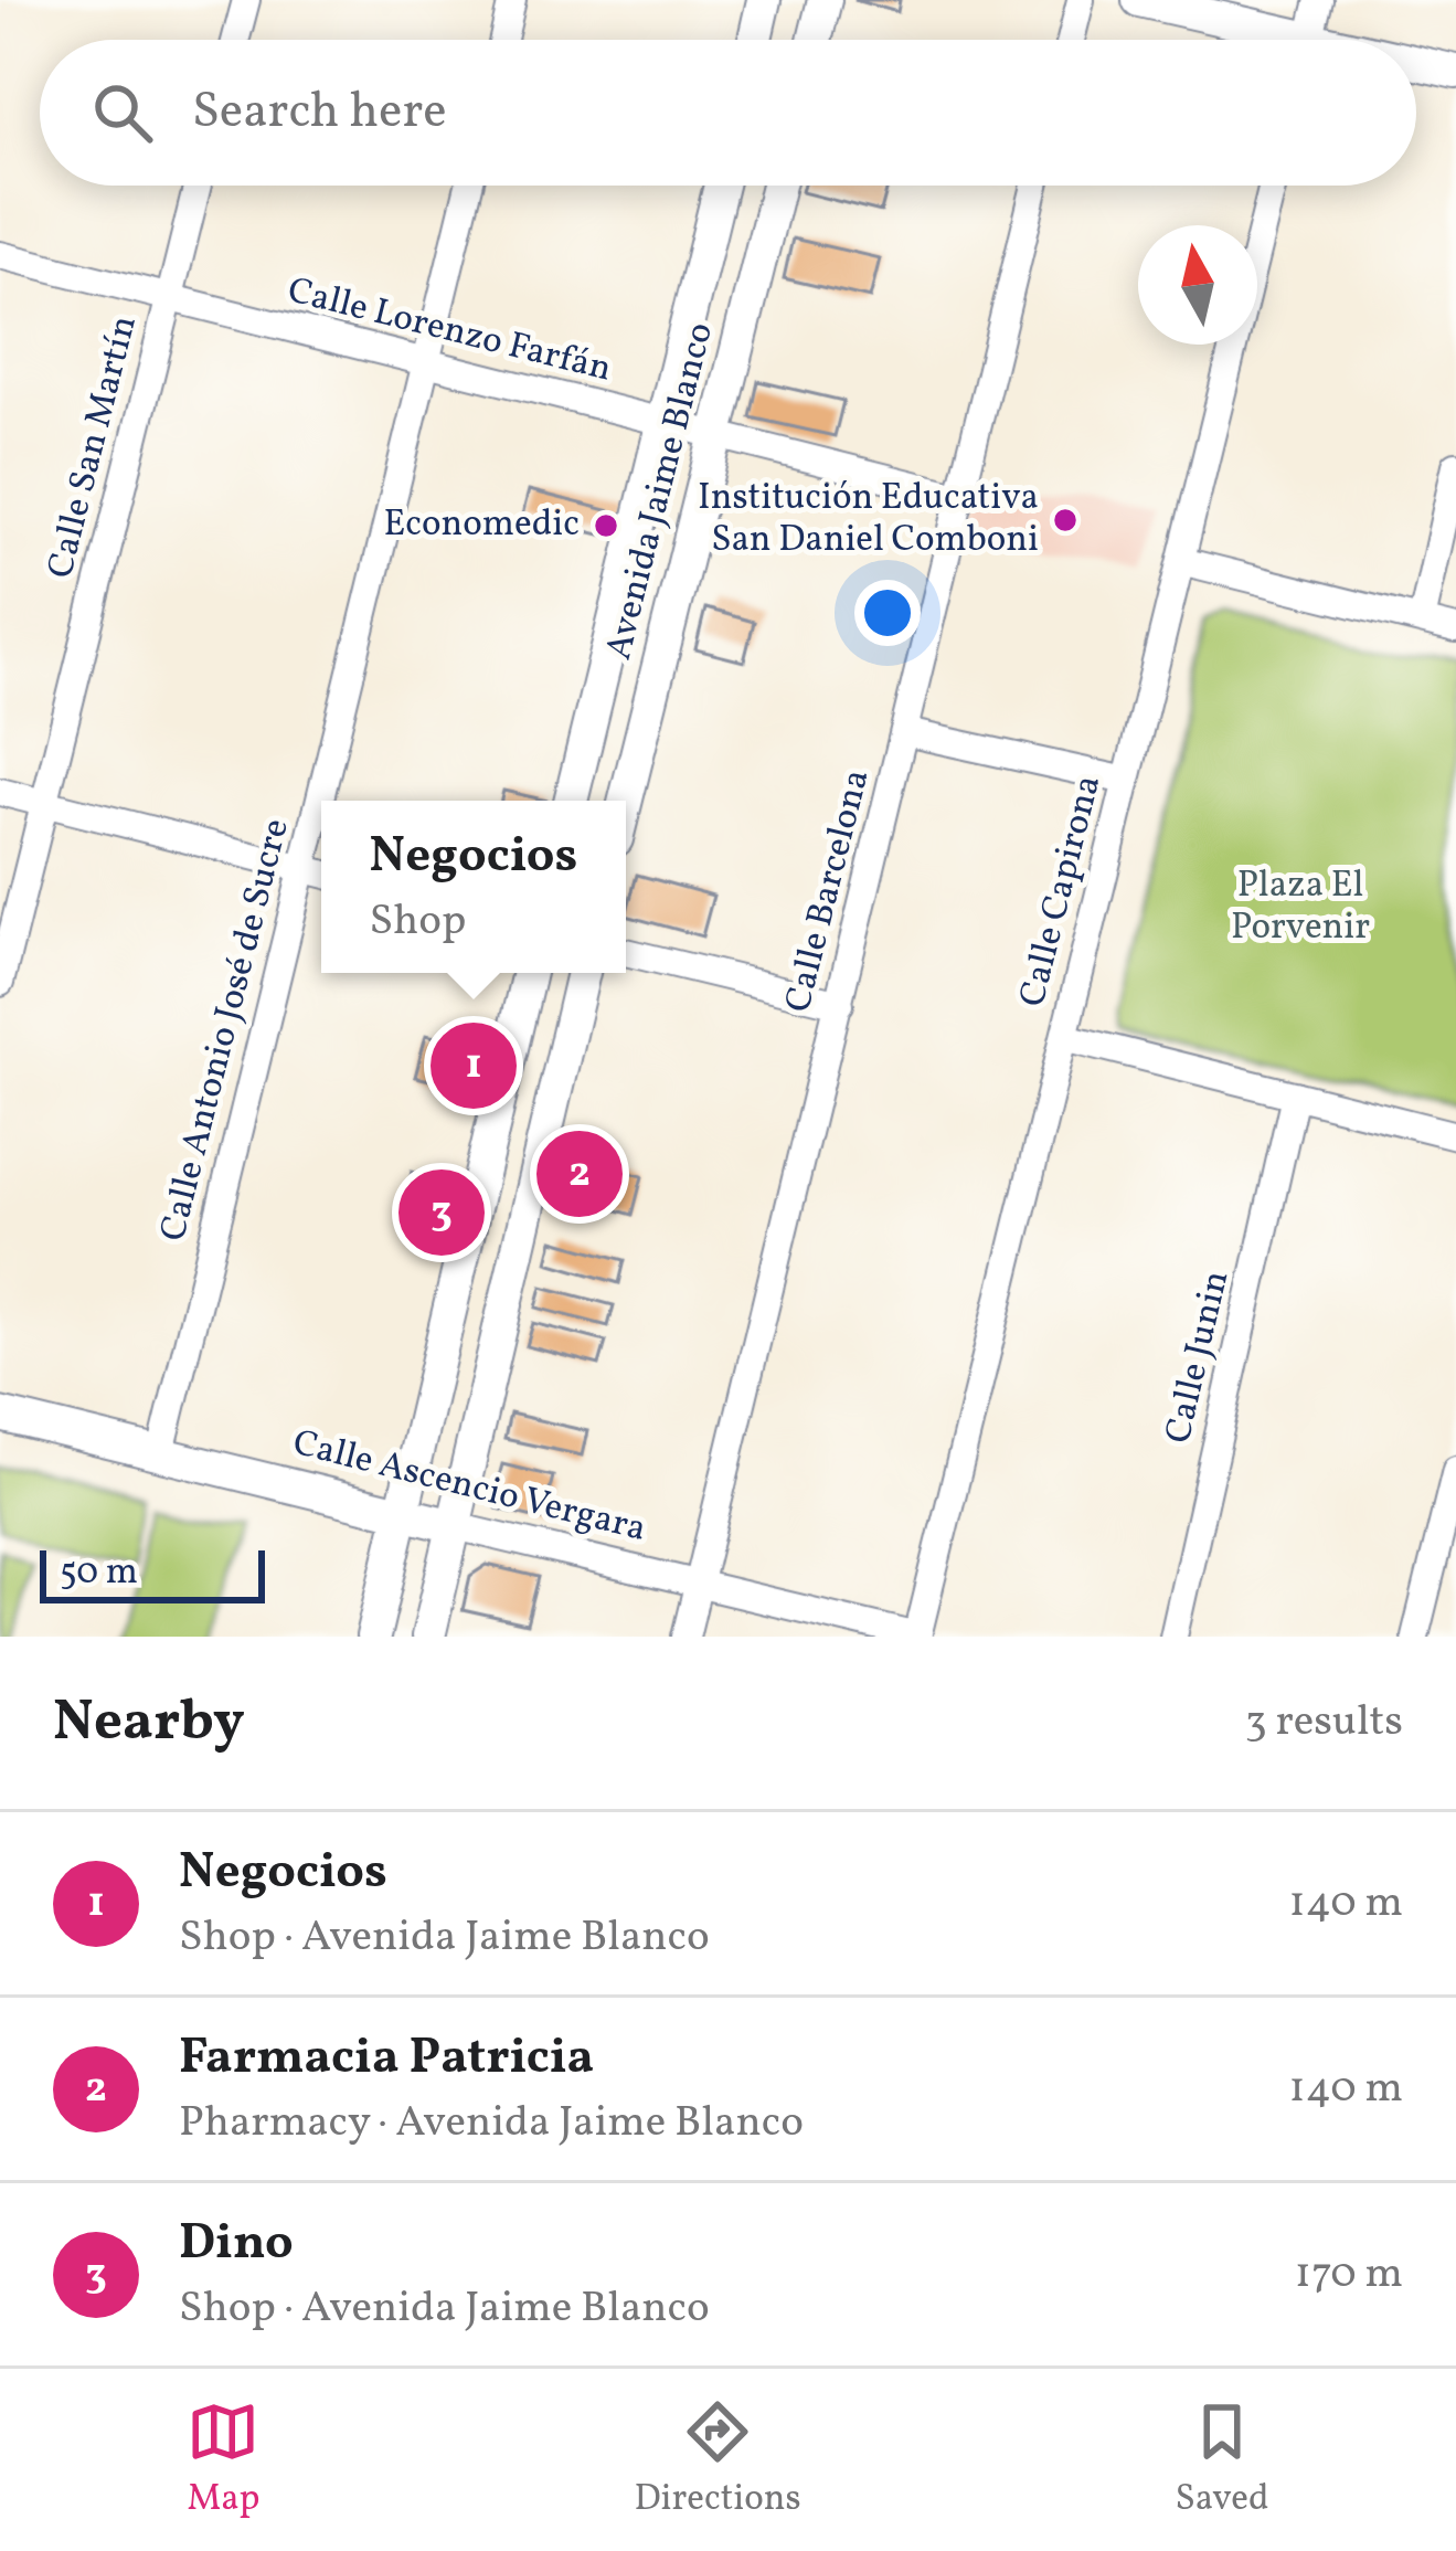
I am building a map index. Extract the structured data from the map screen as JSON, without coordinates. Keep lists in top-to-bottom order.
{
  "streets": {
    "street": [
      "Calle Lorenzo Farfán",
      "Calle San Martín",
      "Avenida Jaime Blanco",
      "Calle Barcelona",
      "Calle Capirona",
      "Calle Antonio José de Sucre",
      "Calle Junin",
      "Calle Ascencio Vergara"
    ]
  },
  "crossings": [
    ["Calle Lorenzo Farfán", "Calle San Martín"],
    ["Calle Lorenzo Farfán", "Avenida Jaime Blanco"],
    ["Calle Lorenzo Farfán", "Calle Barcelona"],
    ["Calle Lorenzo Farfán", "Calle Antonio José de Sucre"],
    ["Calle Barcelona", "Calle Ascencio Vergara"],
    ["Calle Capirona", "Calle Ascencio Vergara"],
    ["Calle Antonio José de Sucre", "Calle Ascencio Vergara"]
  ],
  "parks": ["Plaza El Porvenir"],
  "places": ["Institución Educativa San Daniel Comboni", "Economedic"],
  "scale_bar": "50 m",
  "north": "top",
  "page": {
    "search": "Search here",
    "popup": ["Negocios", "Shop"],
    "pins": ["1", "2", "3"],
    "scale": "50 m",
    "heading": ["Nearby", "3 results"],
    "list": [
      {
        "mark": "1",
        "name": "Negocios",
        "note": "Shop · Avenida Jaime Blanco",
        "value": "140 m"
      },
      {
        "mark": "2",
        "name": "Farmacia Patricia",
        "note": "Pharmacy · Avenida Jaime Blanco",
        "value": "140 m"
      },
      {
        "mark": "3",
        "name": "Dino",
        "note": "Shop · Avenida Jaime Blanco",
        "value": "170 m"
      }
    ],
    "nav": ["Map", "Directions", "Saved"]
  }
}
